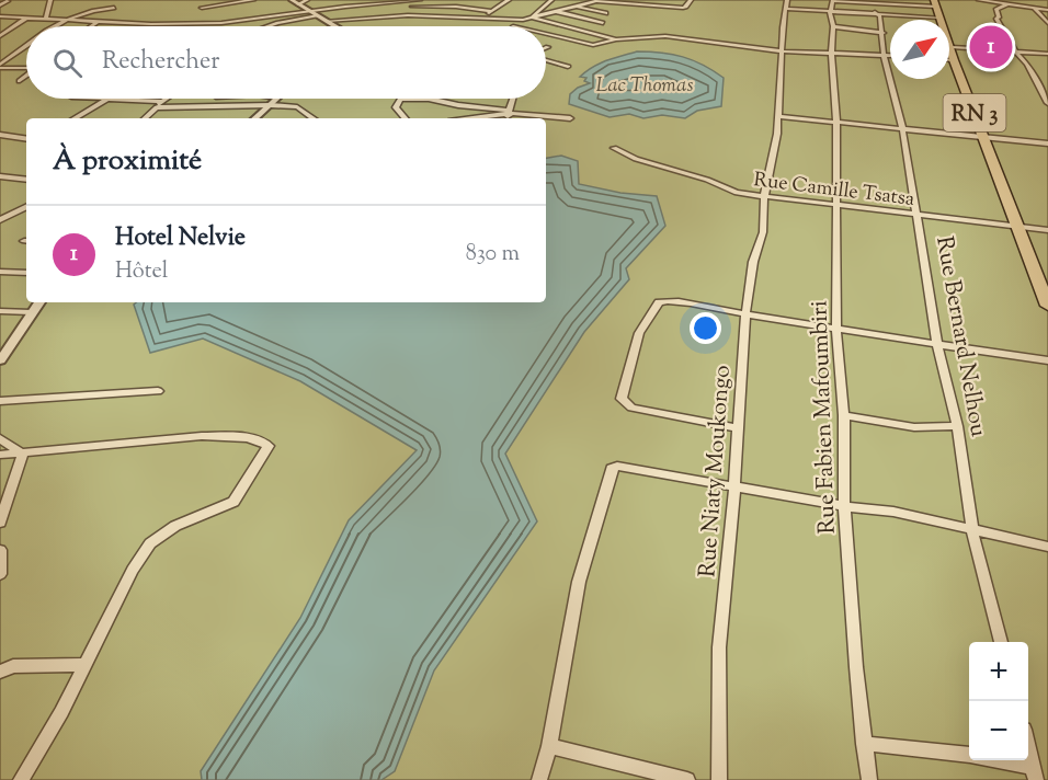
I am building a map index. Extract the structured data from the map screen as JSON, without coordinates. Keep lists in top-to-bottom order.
{
  "streets": {
    "highway": ["RN 3"],
    "street": [
      "Rue Camille Tsatsa",
      "Rue Bernard Nelhou",
      "Rue Fabien Mafoumbiri",
      "Rue Niaty Moukongo"
    ]
  },
  "crossings": [
    ["RN 3", "Rue Camille Tsatsa"],
    ["Rue Camille Tsatsa", "Rue Bernard Nelhou"],
    ["Rue Camille Tsatsa", "Rue Fabien Mafoumbiri"],
    ["Rue Camille Tsatsa", "Rue Niaty Moukongo"]
  ],
  "water": ["Lac Thomas"],
  "north": "top right",
  "page": {
    "pins": "1",
    "search": "Rechercher",
    "heading": "À proximité",
    "list": [
      {
        "mark": "1",
        "name": "Hotel Nelvie",
        "note": "Hôtel",
        "value": "830 m"
      }
    ],
    "map_buttons": ["+", "−"]
  }
}
